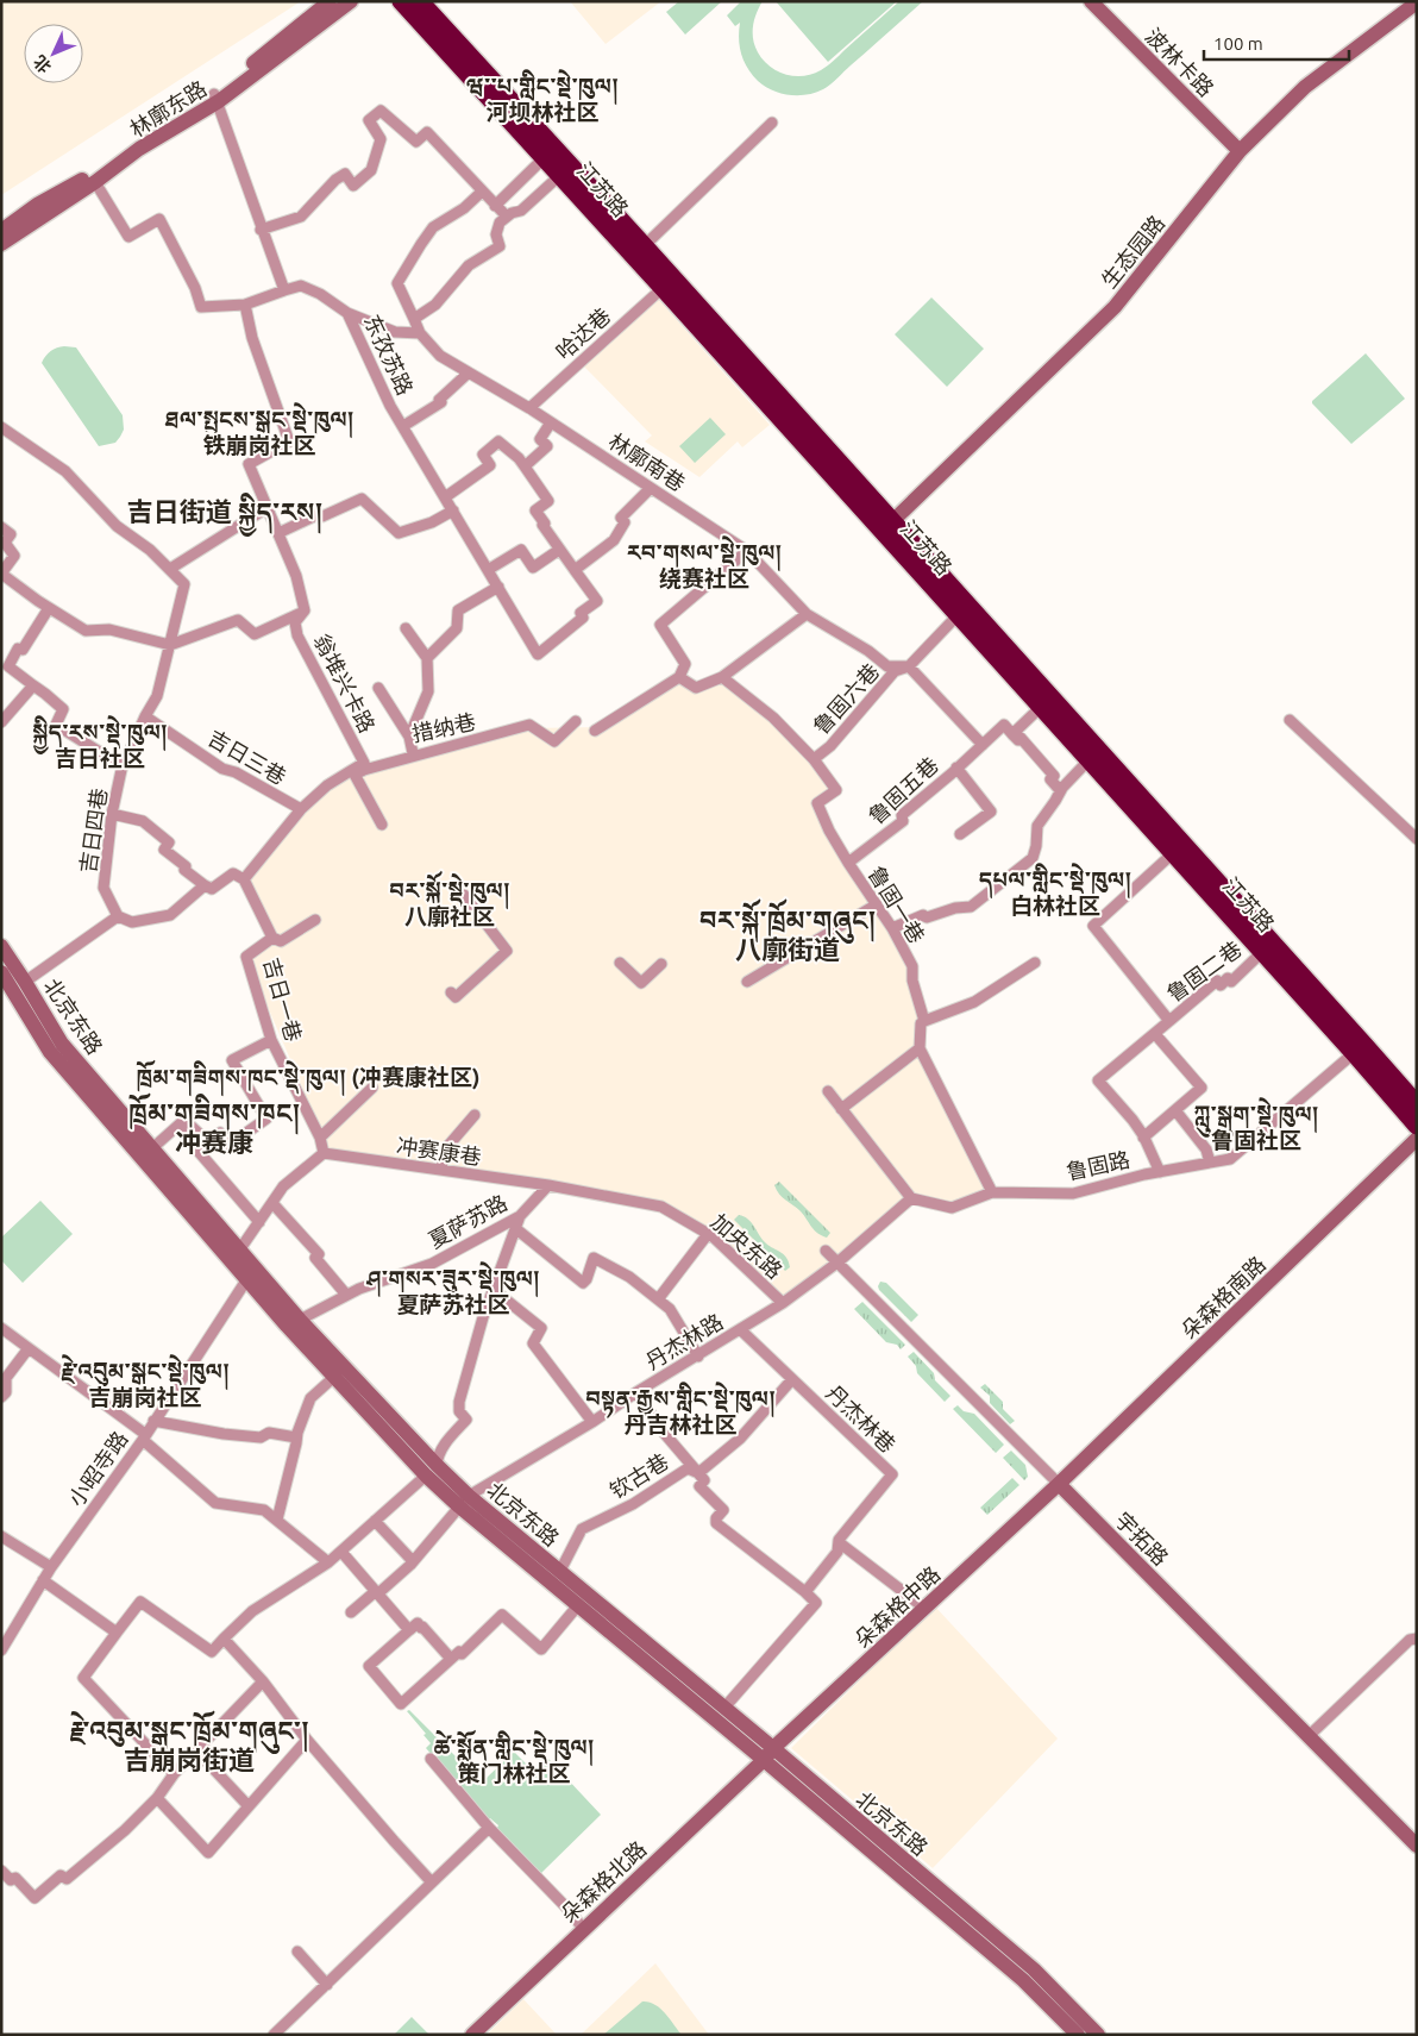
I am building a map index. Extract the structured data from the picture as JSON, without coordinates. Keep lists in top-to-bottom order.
{
  "streets": {
    "highway": ["江苏路"],
    "main road": [
      "波林卡路",
      "林廓东路",
      "生态园路",
      "北京东路",
      "朵森格南路",
      "宇拓路",
      "朵森格中路",
      "朵森格北路"
    ],
    "street": [
      "哈达巷",
      "东孜苏路",
      "林廓南巷",
      "翁堆兴卡路",
      "鲁固六巷",
      "措纳巷",
      "吉日三巷",
      "鲁固五巷",
      "吉日四巷",
      "鲁固一巷",
      "鲁固二巷",
      "吉日一巷",
      "冲赛康巷",
      "鲁固路",
      "夏萨苏路",
      "加央东路",
      "丹杰林路",
      "丹杰林巷",
      "小昭寺路",
      "钦古巷"
    ]
  },
  "crossings": [
    ["波林卡路", "生态园路"],
    ["江苏路", "生态园路"],
    ["江苏路", "哈达巷"],
    ["江苏路", "鲁固六巷"],
    ["江苏路", "鲁固二巷"],
    ["江苏路", "鲁固路"],
    ["哈达巷", "林廓南巷"],
    ["林廓南巷", "鲁固六巷"],
    ["翁堆兴卡路", "措纳巷"],
    ["鲁固六巷", "鲁固一巷"],
    ["吉日三巷", "吉日四巷"],
    ["鲁固五巷", "鲁固一巷"],
    ["鲁固二巷", "鲁固路"],
    ["吉日一巷", "冲赛康巷"],
    ["北京东路", "夏萨苏路"],
    ["北京东路", "丹杰林路"],
    ["北京东路", "小昭寺路"],
    ["北京东路", "钦古巷"],
    ["北京东路", "朵森格中路"],
    ["北京东路", "朵森格北路"],
    ["冲赛康巷", "夏萨苏路"],
    ["冲赛康巷", "加央东路"],
    ["夏萨苏路", "加央东路"],
    ["加央东路", "丹杰林路"],
    ["朵森格南路", "宇拓路"],
    ["朵森格南路", "朵森格中路"],
    ["丹杰林路", "丹杰林巷"],
    ["丹杰林路", "钦古巷"],
    ["丹杰林路", "宇拓路"],
    ["宇拓路", "朵森格中路"],
    ["朵森格中路", "朵森格北路"]
  ],
  "districts": [
    "ཝ་་པ་གླིང་སྡེ་ཁུལ། 河坝林社区",
    "ཐལ་སྤུངས་སྒང་སྡེ་ཁུལ། 铁崩岗社区",
    "吉日街道 སྐྱིད་རས།",
    "རབ་གསལ་སྡེ་ཁུལ། 绕赛社区",
    "སྐྱིད་རས་སྡེ་ཁུལ། 吉日社区",
    "དཔལ་གླིང་སྡེ་ཁུལ། 白林社区",
    "བར་སྐོ་སྡེ་ཁུལ། 八廓社区",
    "བར་སྐོ་ཁྲོམ་གཞུང། 八廓街道",
    "ཁྲོམ་གཟིགས་ཁང་སྡེ་ཁུལ། (冲赛康社区)",
    "ཁྲོམ་གཟིགས་ཁང། 冲赛康",
    "ཀླུ་སྒུག་སྡེ་ཁུལ། 鲁固社区",
    "ཤ་གསར་ཟུར་སྡེ་ཁུལ། 夏萨苏社区",
    "རྗེ་འབུམ་སྒང་སྡེ་ཁུལ། 吉崩岗社区",
    "བསྟན་རྒྱས་གླིང་སྡེ་ཁུལ། 丹吉林社区",
    "རྗེ་འབུམ་སྒང་ཁྲོམ་གཞུང་། 吉崩岗街道",
    "ཚེ་སྨོན་གླིང་སྡེ་ཁུལ། 策门林社区"
  ],
  "scale_bar": "100 m",
  "north": "bottom left"
}
